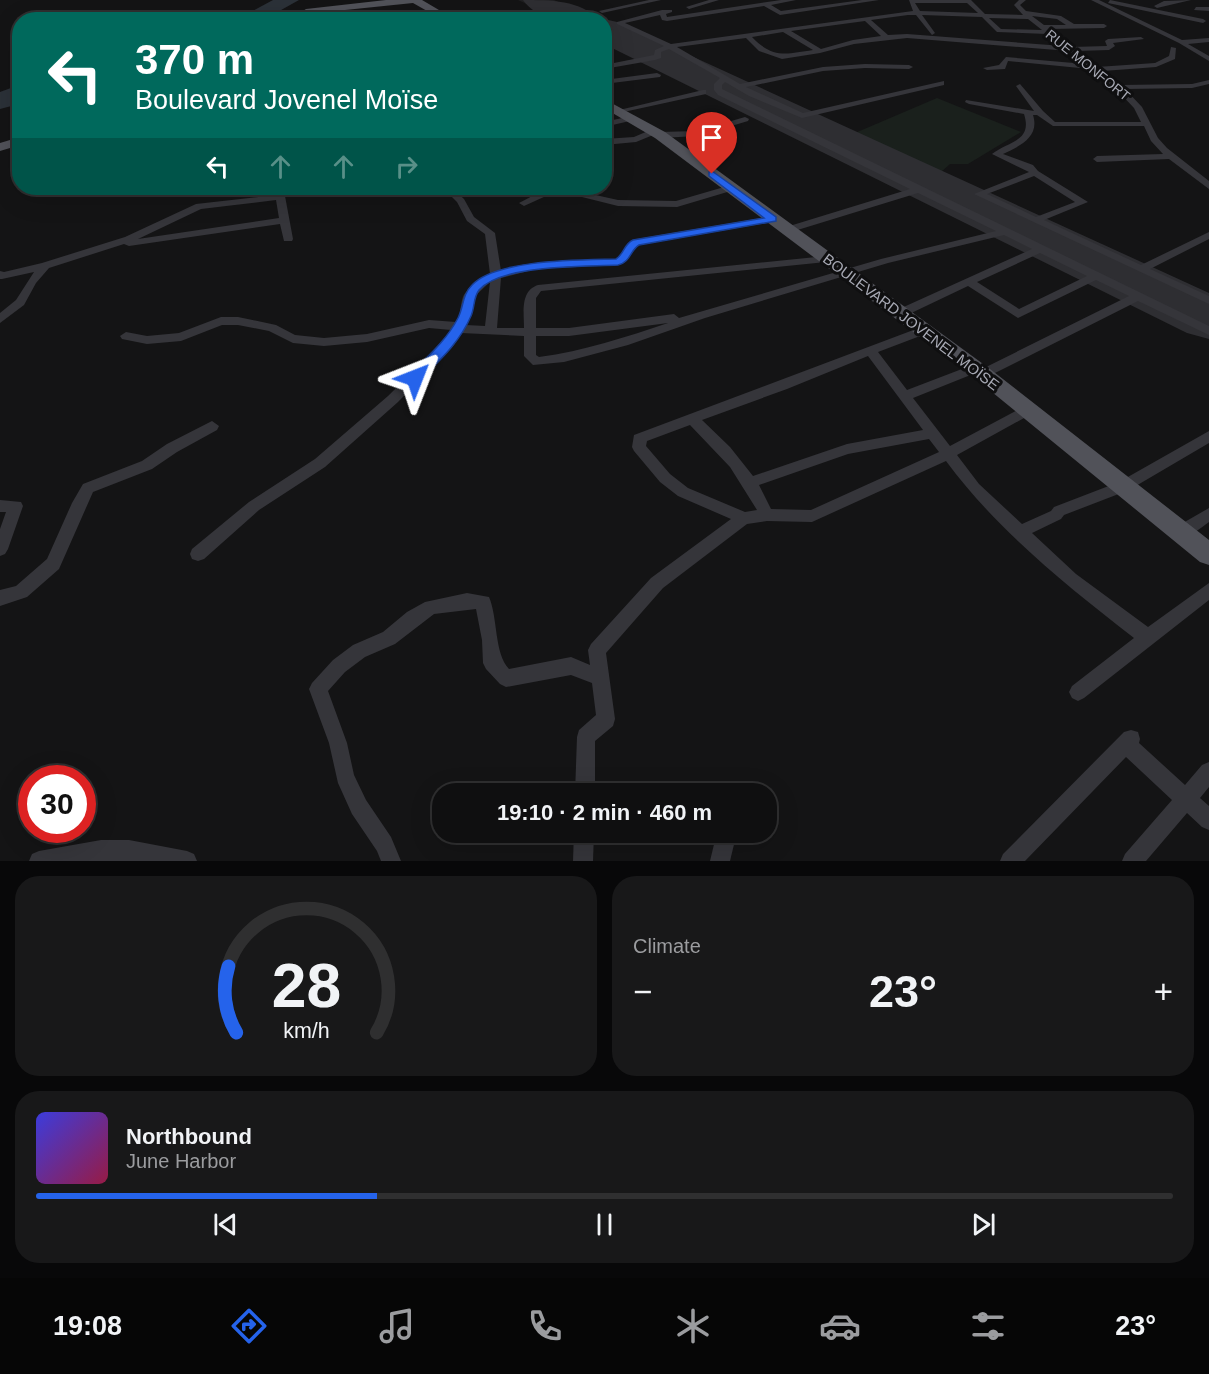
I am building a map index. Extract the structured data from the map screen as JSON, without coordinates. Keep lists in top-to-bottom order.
{
  "streets": {
    "main road": ["BOULEVARD JOVENEL MOÏSE"],
    "street": ["RUE MONFORT"]
  },
  "page": {
    "turn": ["370 m", "Boulevard Jovenel Moïse"],
    "limit": "30",
    "trip": "19:10 · 2 min · 460 m",
    "tile": "Climate",
    "heat": ["−", "23°", "+"],
    "song": ["Northbound", "June Harbor"],
    "tabs": ["19:08", "23°"],
    "gauge": ["28", "km/h"]
  }
}
